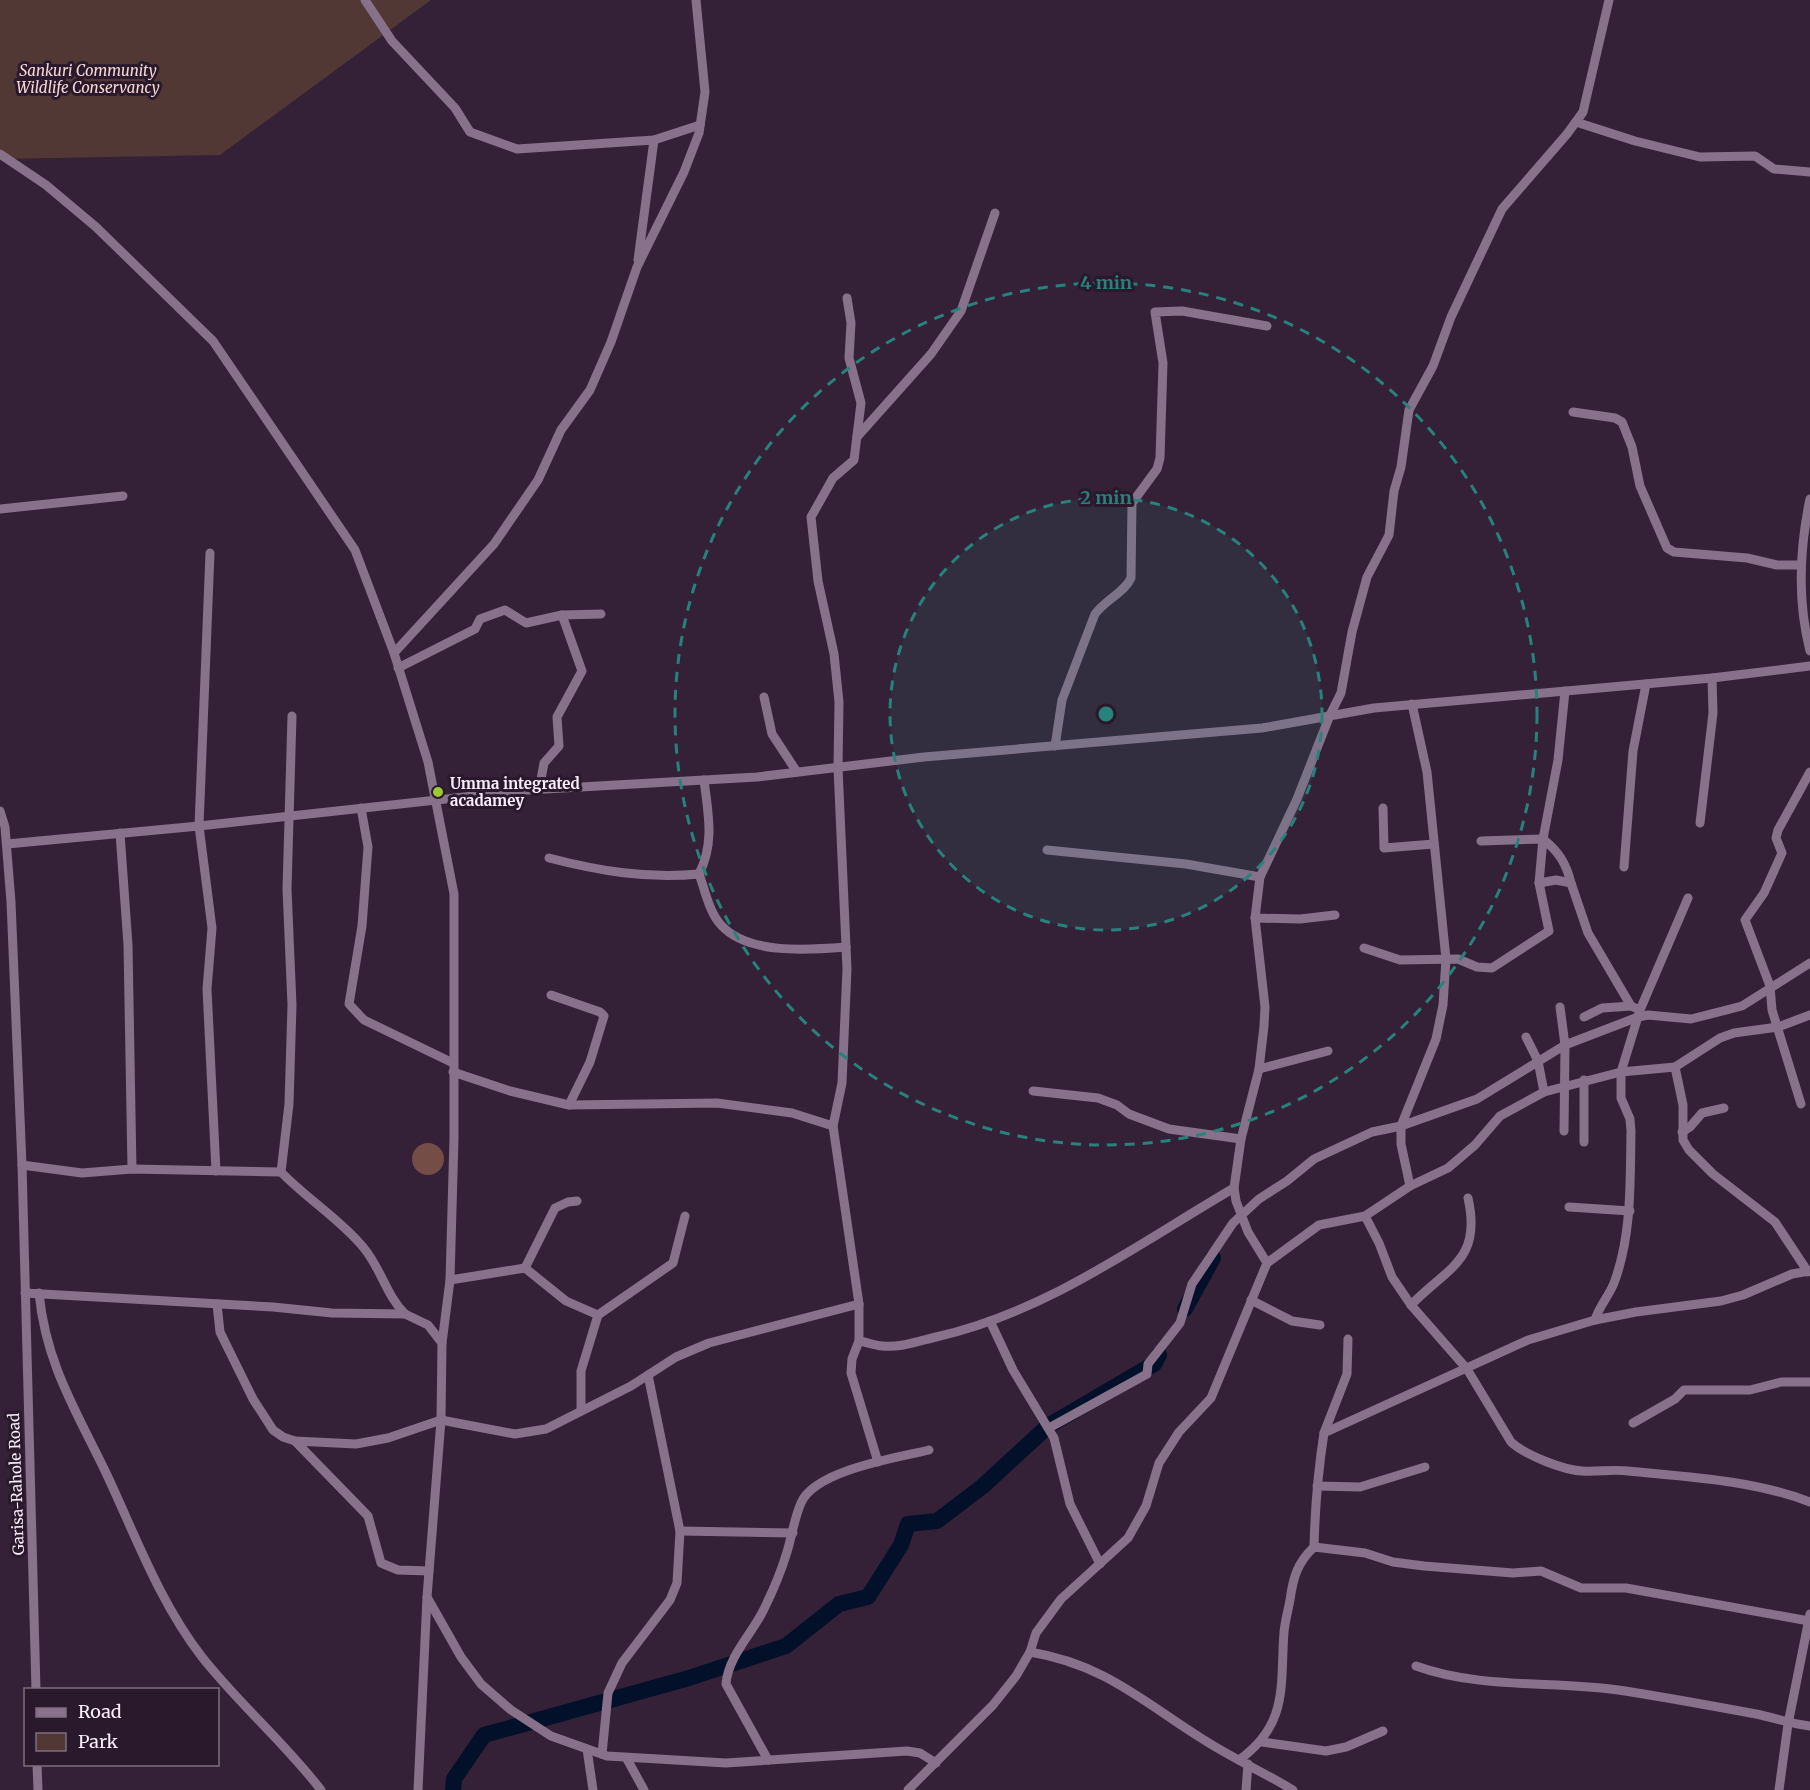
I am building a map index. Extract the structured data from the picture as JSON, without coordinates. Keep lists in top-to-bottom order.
{
  "streets": {
    "street": ["Garisa-Rahole Road"]
  },
  "parks": ["Sankuri Community Wildlife Conservancy"],
  "places": ["Umma integrated acadamey"],
  "legend": ["Road", "Park"],
  "rings": ["4 min", "2 min"]
}
